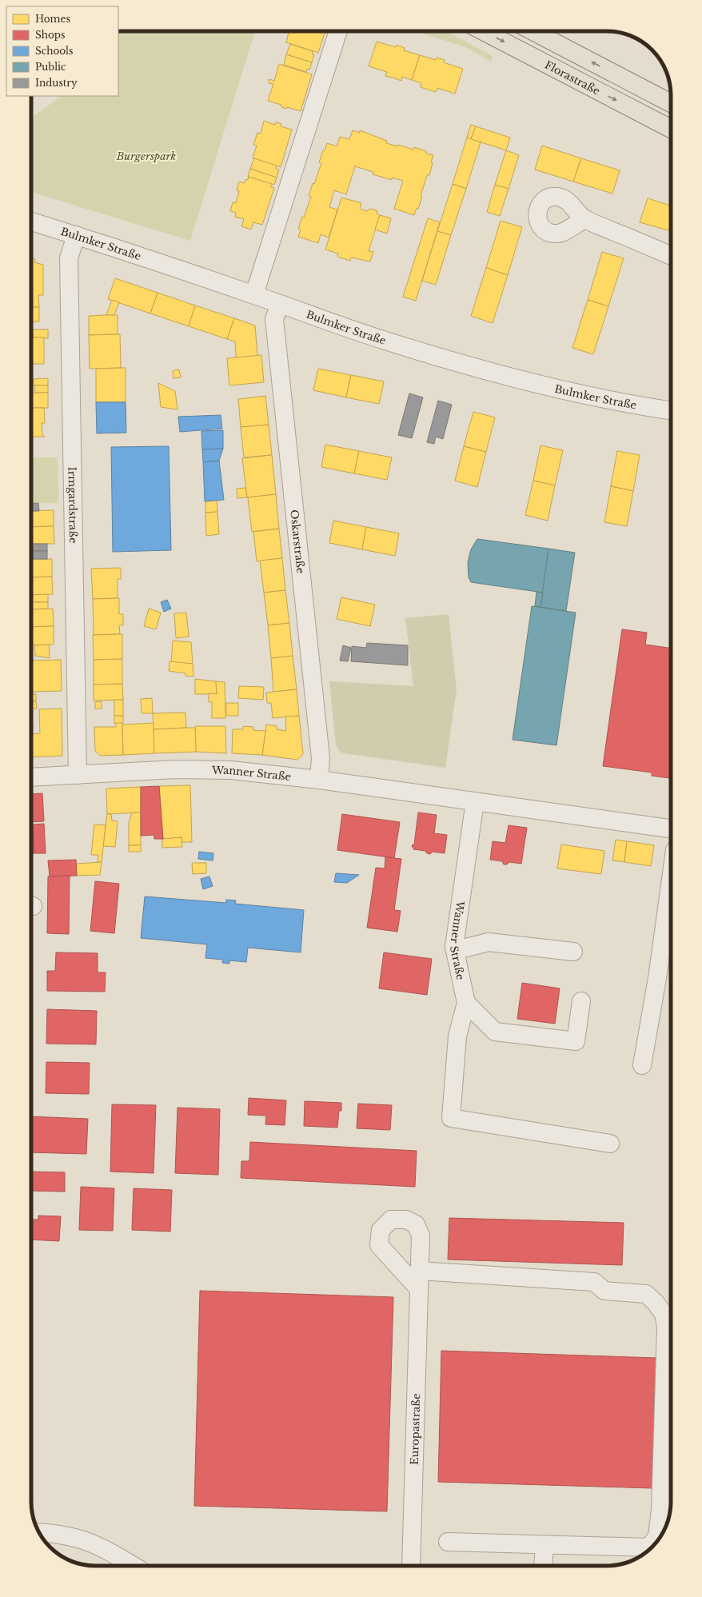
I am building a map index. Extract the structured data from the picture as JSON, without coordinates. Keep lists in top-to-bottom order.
{
  "streets": {
    "main road": ["Florastraße"],
    "street": [
      "Bulmker Straße",
      "Irmgardstraße",
      "Oskarstraße",
      "Wanner Straße",
      "Europastraße"
    ]
  },
  "crossings": [
    ["Bulmker Straße", "Irmgardstraße"],
    ["Bulmker Straße", "Oskarstraße"],
    ["Irmgardstraße", "Wanner Straße"],
    ["Oskarstraße", "Wanner Straße"]
  ],
  "parks": ["Burgerspark"],
  "legend": [
    "Homes",
    "Shops",
    "Schools",
    "Public",
    "Industry"
  ]
}
